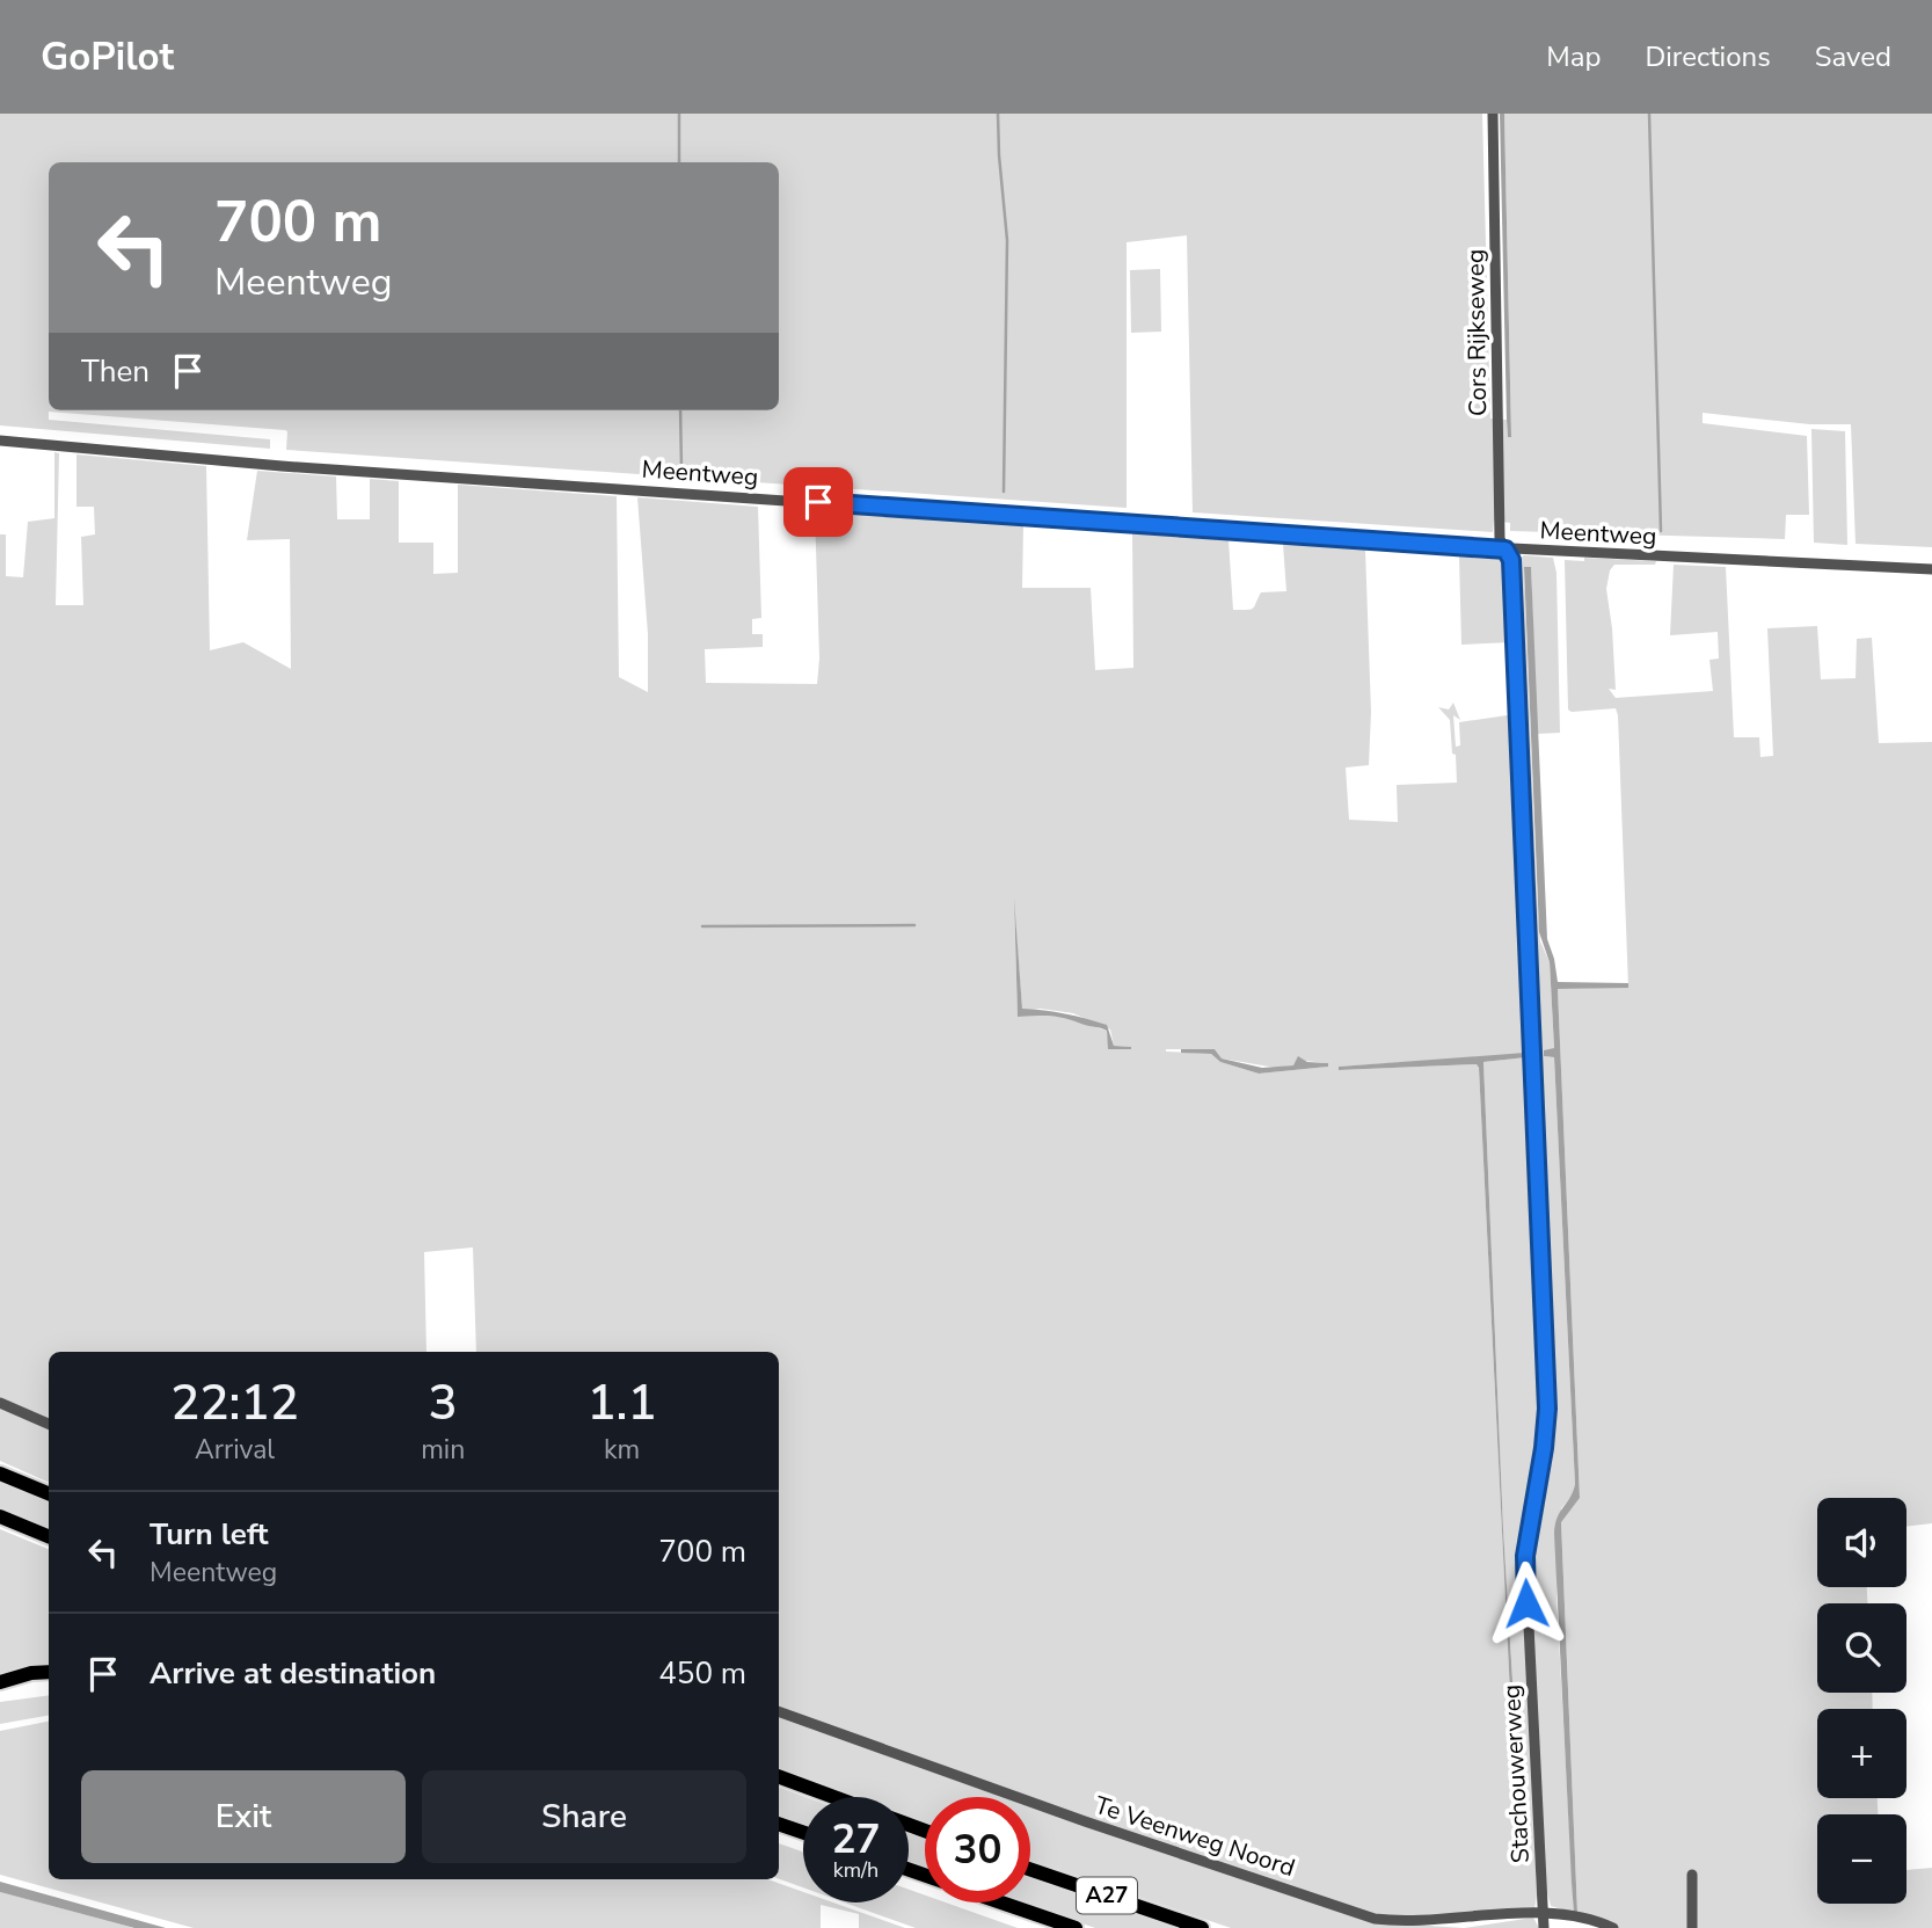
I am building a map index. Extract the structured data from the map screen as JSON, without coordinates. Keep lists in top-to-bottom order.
{
  "streets": {
    "highway": ["A27"],
    "street": [
      "Cors Rijkseweg",
      "Meentweg",
      "Stachouwerweg",
      "Te Veenweg Noord"
    ]
  },
  "crossings": [
    ["Cors Rijkseweg", "Meentweg"],
    ["Cors Rijkseweg", "Stachouwerweg"],
    ["Meentweg", "Stachouwerweg"],
    ["Stachouwerweg", "Te Veenweg Noord"]
  ],
  "page": {
    "header": "GoPilot",
    "nav": ["Map", "Directions", "Saved"],
    "turn": ["700 m", "Meentweg"],
    "then": "Then",
    "eta": [
      "22:12",
      "Arrival",
      "3",
      "min",
      "1.1",
      "km"
    ],
    "list": [
      {
        "name": "Turn left",
        "note": "Meentweg",
        "value": "700 m"
      },
      {
        "name": "Arrive at destination",
        "value": "450 m"
      }
    ],
    "map_buttons": ["+", "−"],
    "buttons": ["Exit", "Share"],
    "speed": "27 km/h",
    "limit": "30"
  }
}
